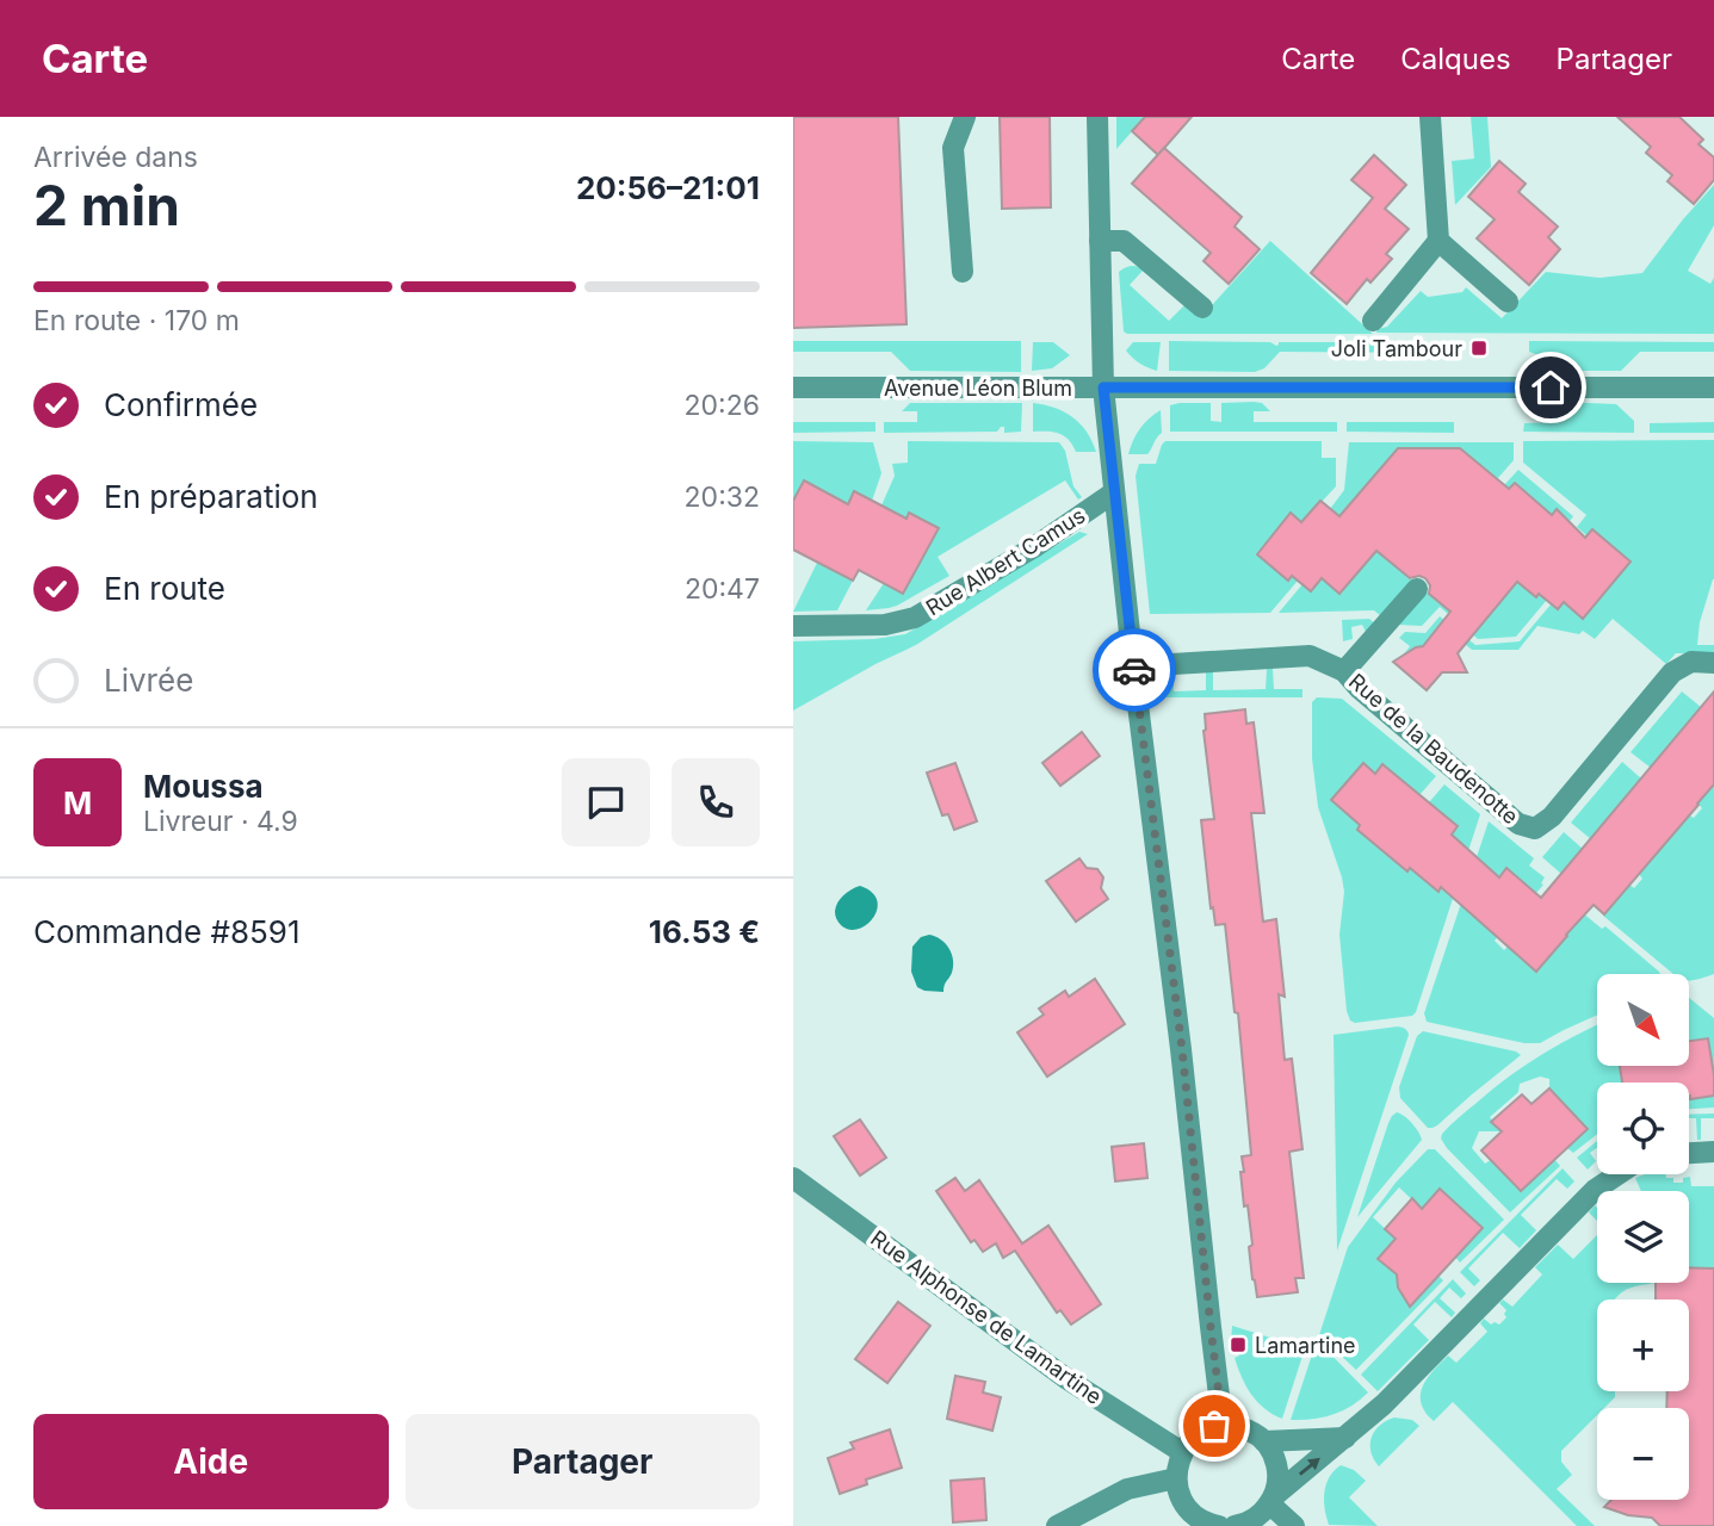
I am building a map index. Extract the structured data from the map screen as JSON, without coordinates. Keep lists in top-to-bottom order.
{
  "streets": {
    "street": [
      "Avenue Léon Blum",
      "Rue Albert Camus",
      "Rue de la Baudenotte",
      "Rue Alphonse de Lamartine"
    ]
  },
  "crossings": [
    ["Avenue Léon Blum", "Rue Albert Camus"],
    ["Rue Albert Camus", "Rue de la Baudenotte"]
  ],
  "places": {
    "transit": ["Joli Tambour", "Lamartine"]
  },
  "north": "bottom right",
  "page": {
    "header": "Carte",
    "nav": ["Carte", "Calques", "Partager"],
    "heading": ["2 min", "Arrivée dans", "20:56–21:01"],
    "panel": [
      "Moussa",
      "Livreur · 4.9",
      "Commande #8591",
      "16.53 €"
    ],
    "bar": "En route · 170 m",
    "list": [
      ["Confirmée", "20:26"],
      ["En préparation", "20:32"],
      ["En route", "20:47"],
      "Livrée"
    ],
    "round": "M",
    "map_buttons": ["+", "−"],
    "buttons": ["Aide", "Partager"]
  }
}
